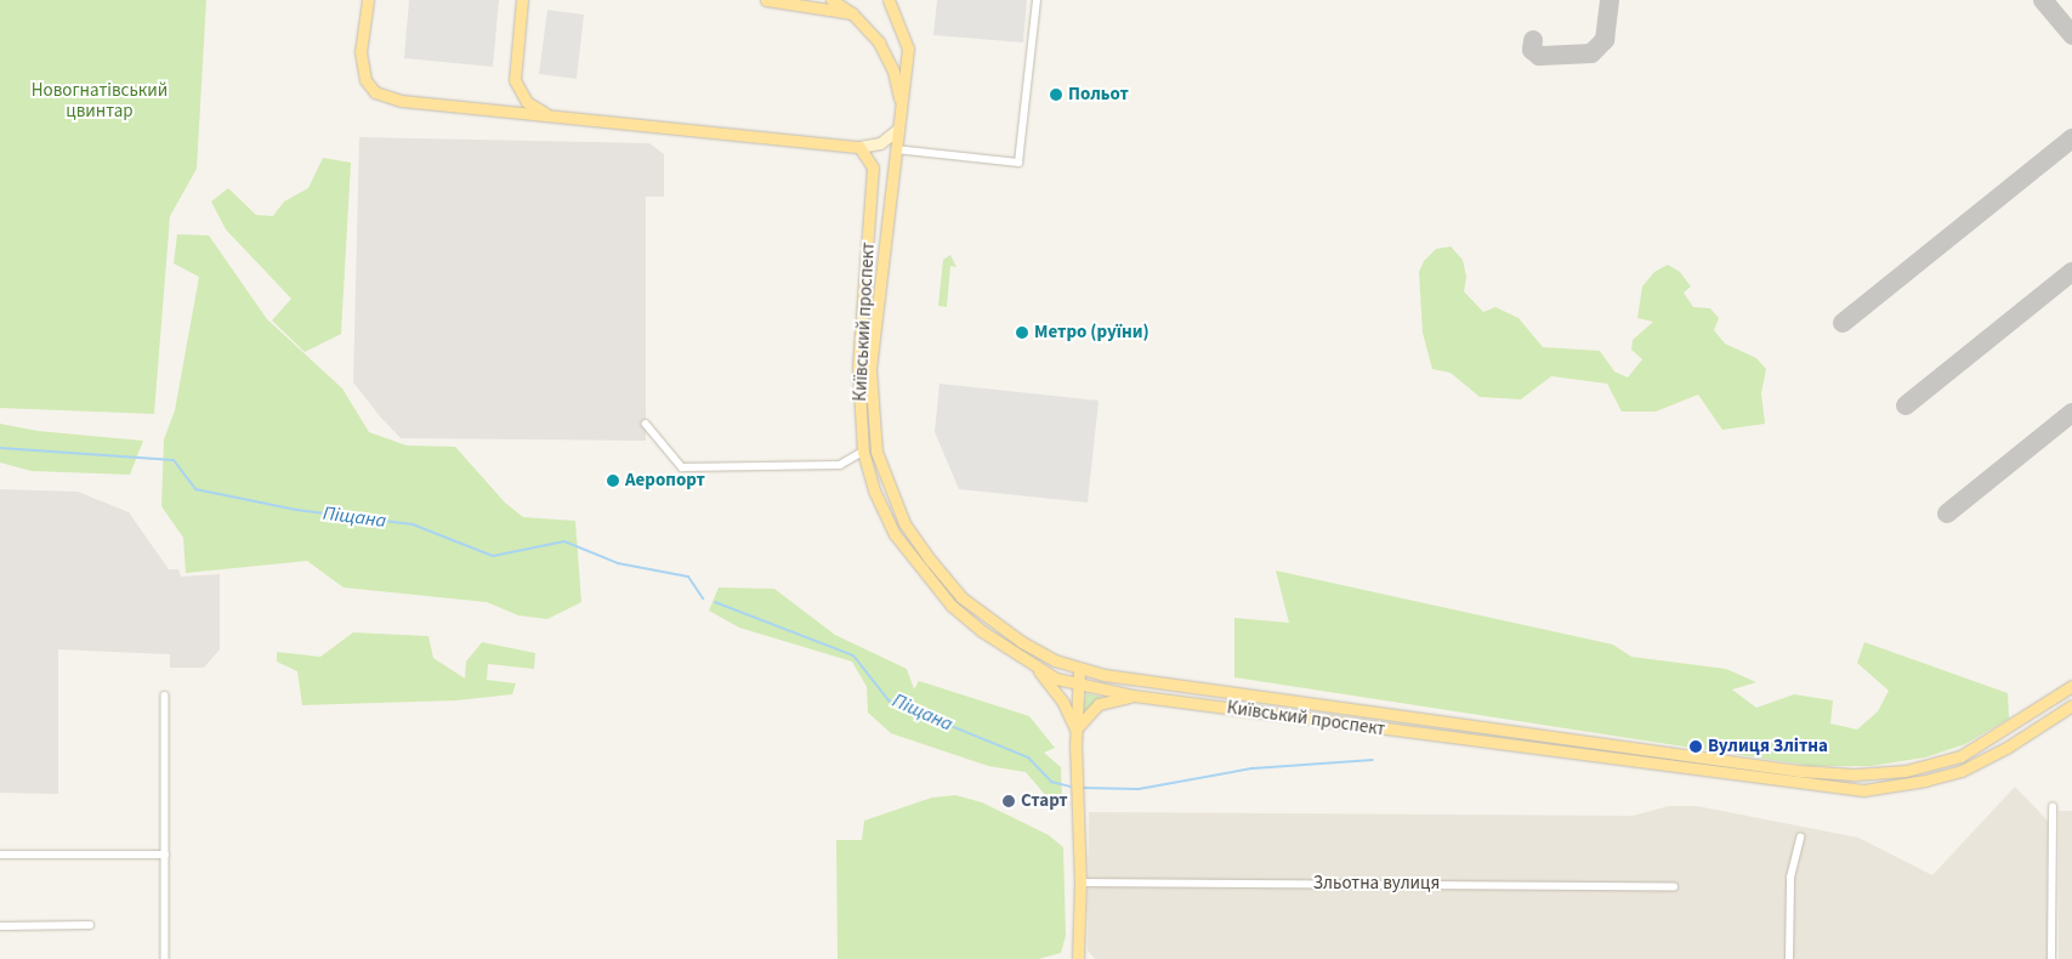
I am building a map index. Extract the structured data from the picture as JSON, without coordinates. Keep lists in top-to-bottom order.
{
  "streets": {
    "main road": ["Київський проспект"],
    "street": ["Зльотна вулиця"]
  },
  "water": ["Піщана"],
  "parks": ["Новогнатівський цвинтар"],
  "places": [
    "Польот",
    "Метро (руїни)",
    "Аеропорт",
    "Вулиця Злітна",
    "Старт"
  ]
}
